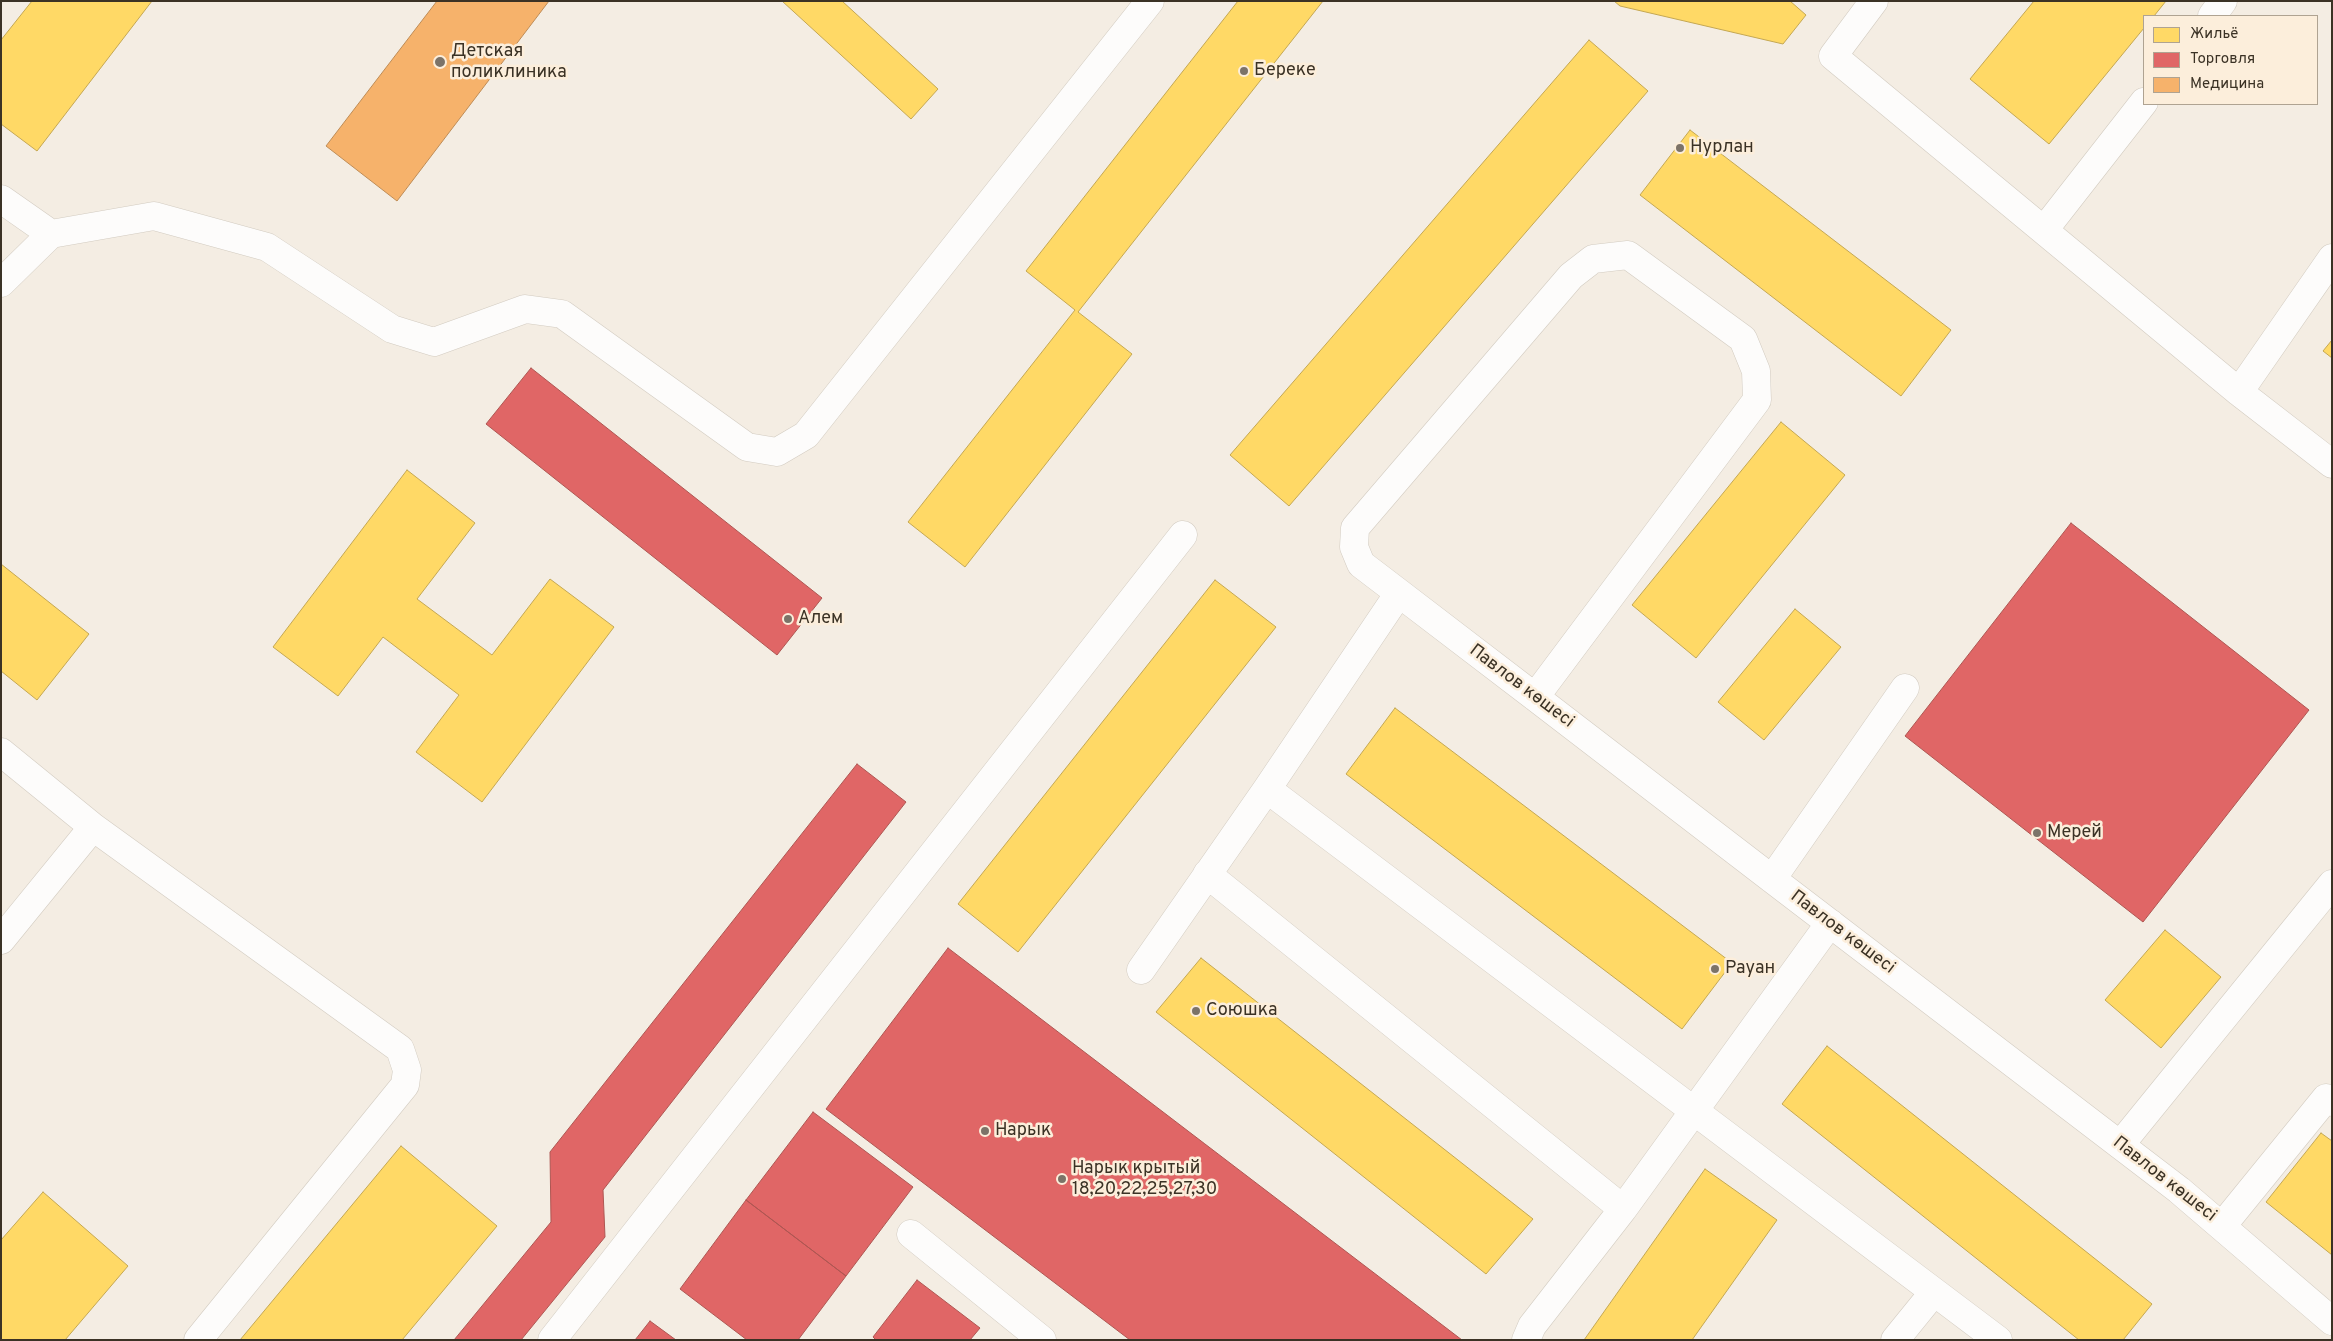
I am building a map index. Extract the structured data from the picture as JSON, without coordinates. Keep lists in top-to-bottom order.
{
  "streets": {
    "street": ["Павлов көшесі"]
  },
  "places": [
    "Детская поликлиника",
    "Береке",
    "Нурлан",
    "Алем",
    "Мерей",
    "Рауан",
    "Союшка",
    "Нарык",
    "Нарык крытый 18,20,22,25,27,30"
  ],
  "legend": ["Жильё", "Торговля", "Медицина"]
}
